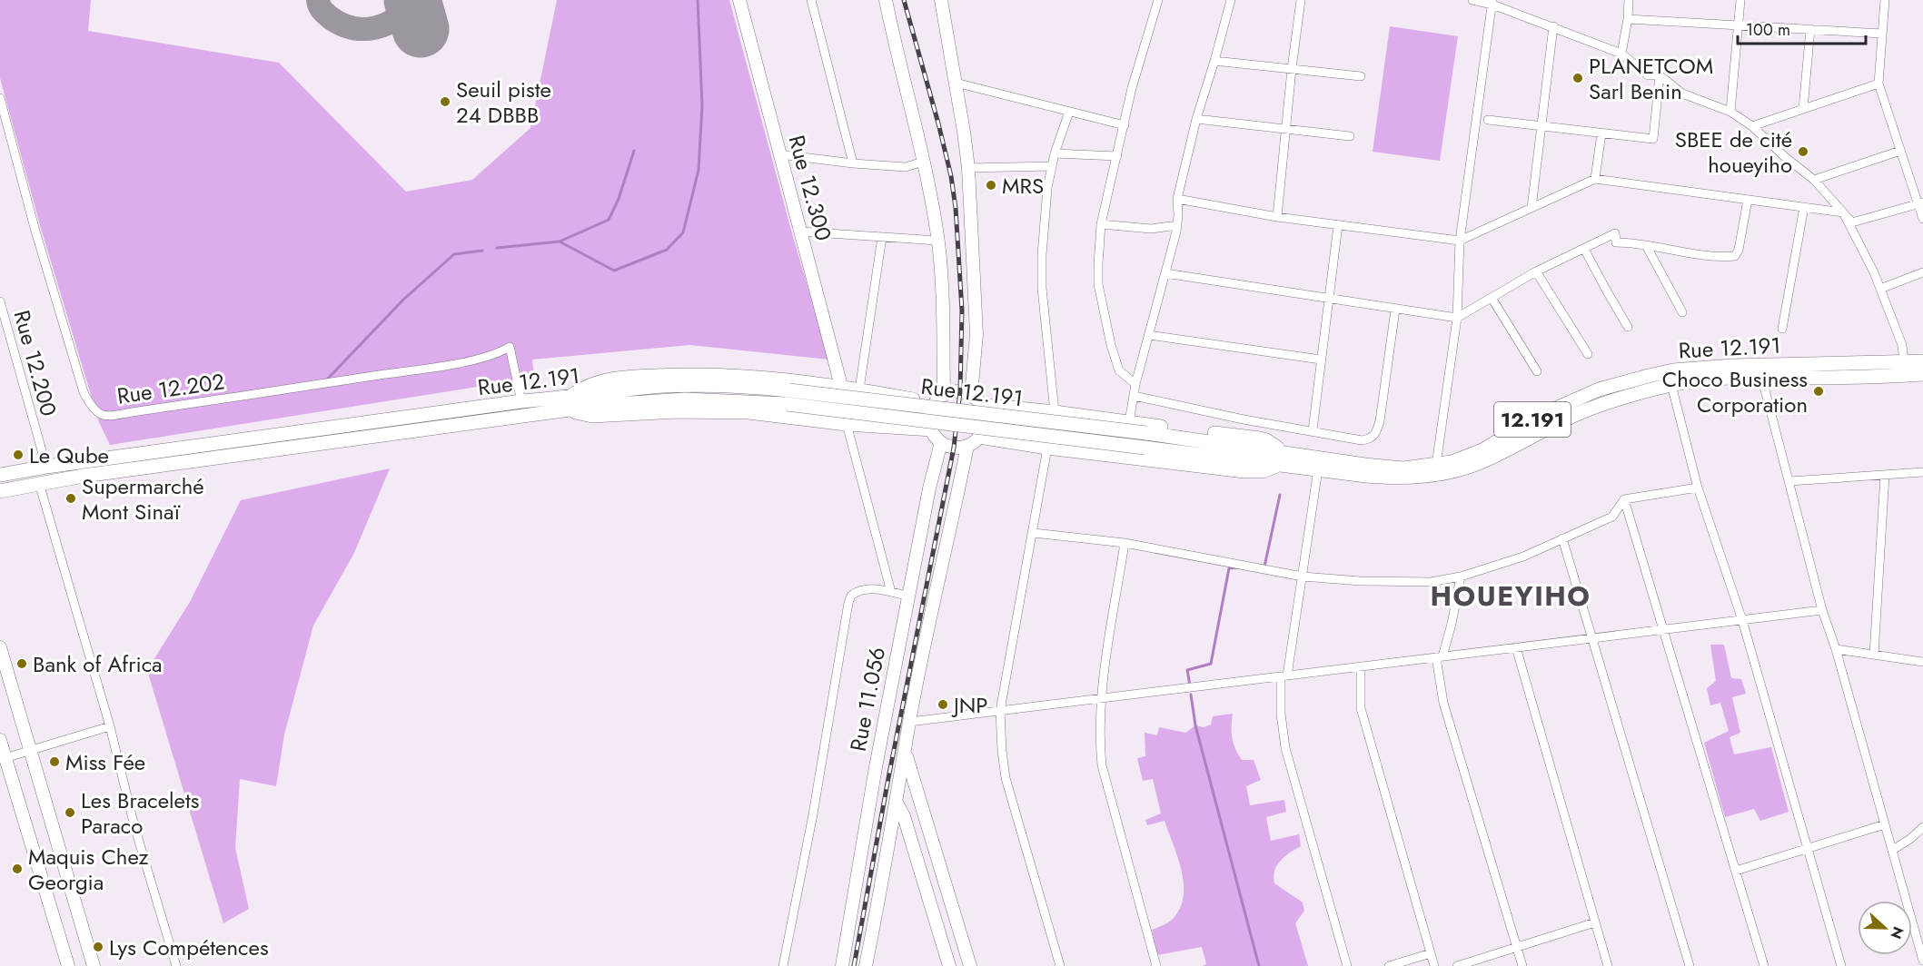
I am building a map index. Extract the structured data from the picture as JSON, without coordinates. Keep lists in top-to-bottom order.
{
  "streets": {
    "main road": [
      "Rue 12.300",
      "Rue 12.191",
      "12.191",
      "Rue 11.056"
    ],
    "street": ["Rue 12.200", "Rue 12.202"]
  },
  "crossings": [
    ["Rue 12.191", "Rue 12.200"],
    ["Rue 12.191", "Rue 12.202"]
  ],
  "districts": ["HOUEYIHO"],
  "places": [
    "PLANETCOM Sarl Benin",
    "Seuil piste 24 DBBB",
    "SBEE de cité houeyiho",
    "MRS",
    "Choco Business Corporation",
    "Le Qube",
    "Supermarché Mont Sinaï",
    "Bank of Africa",
    "JNP",
    "Miss Fée",
    "Les Bracelets Paraco",
    "Maquis Chez Georgia",
    "Lys Compétences"
  ],
  "scale_bar": "100 m",
  "north": "right"
}
